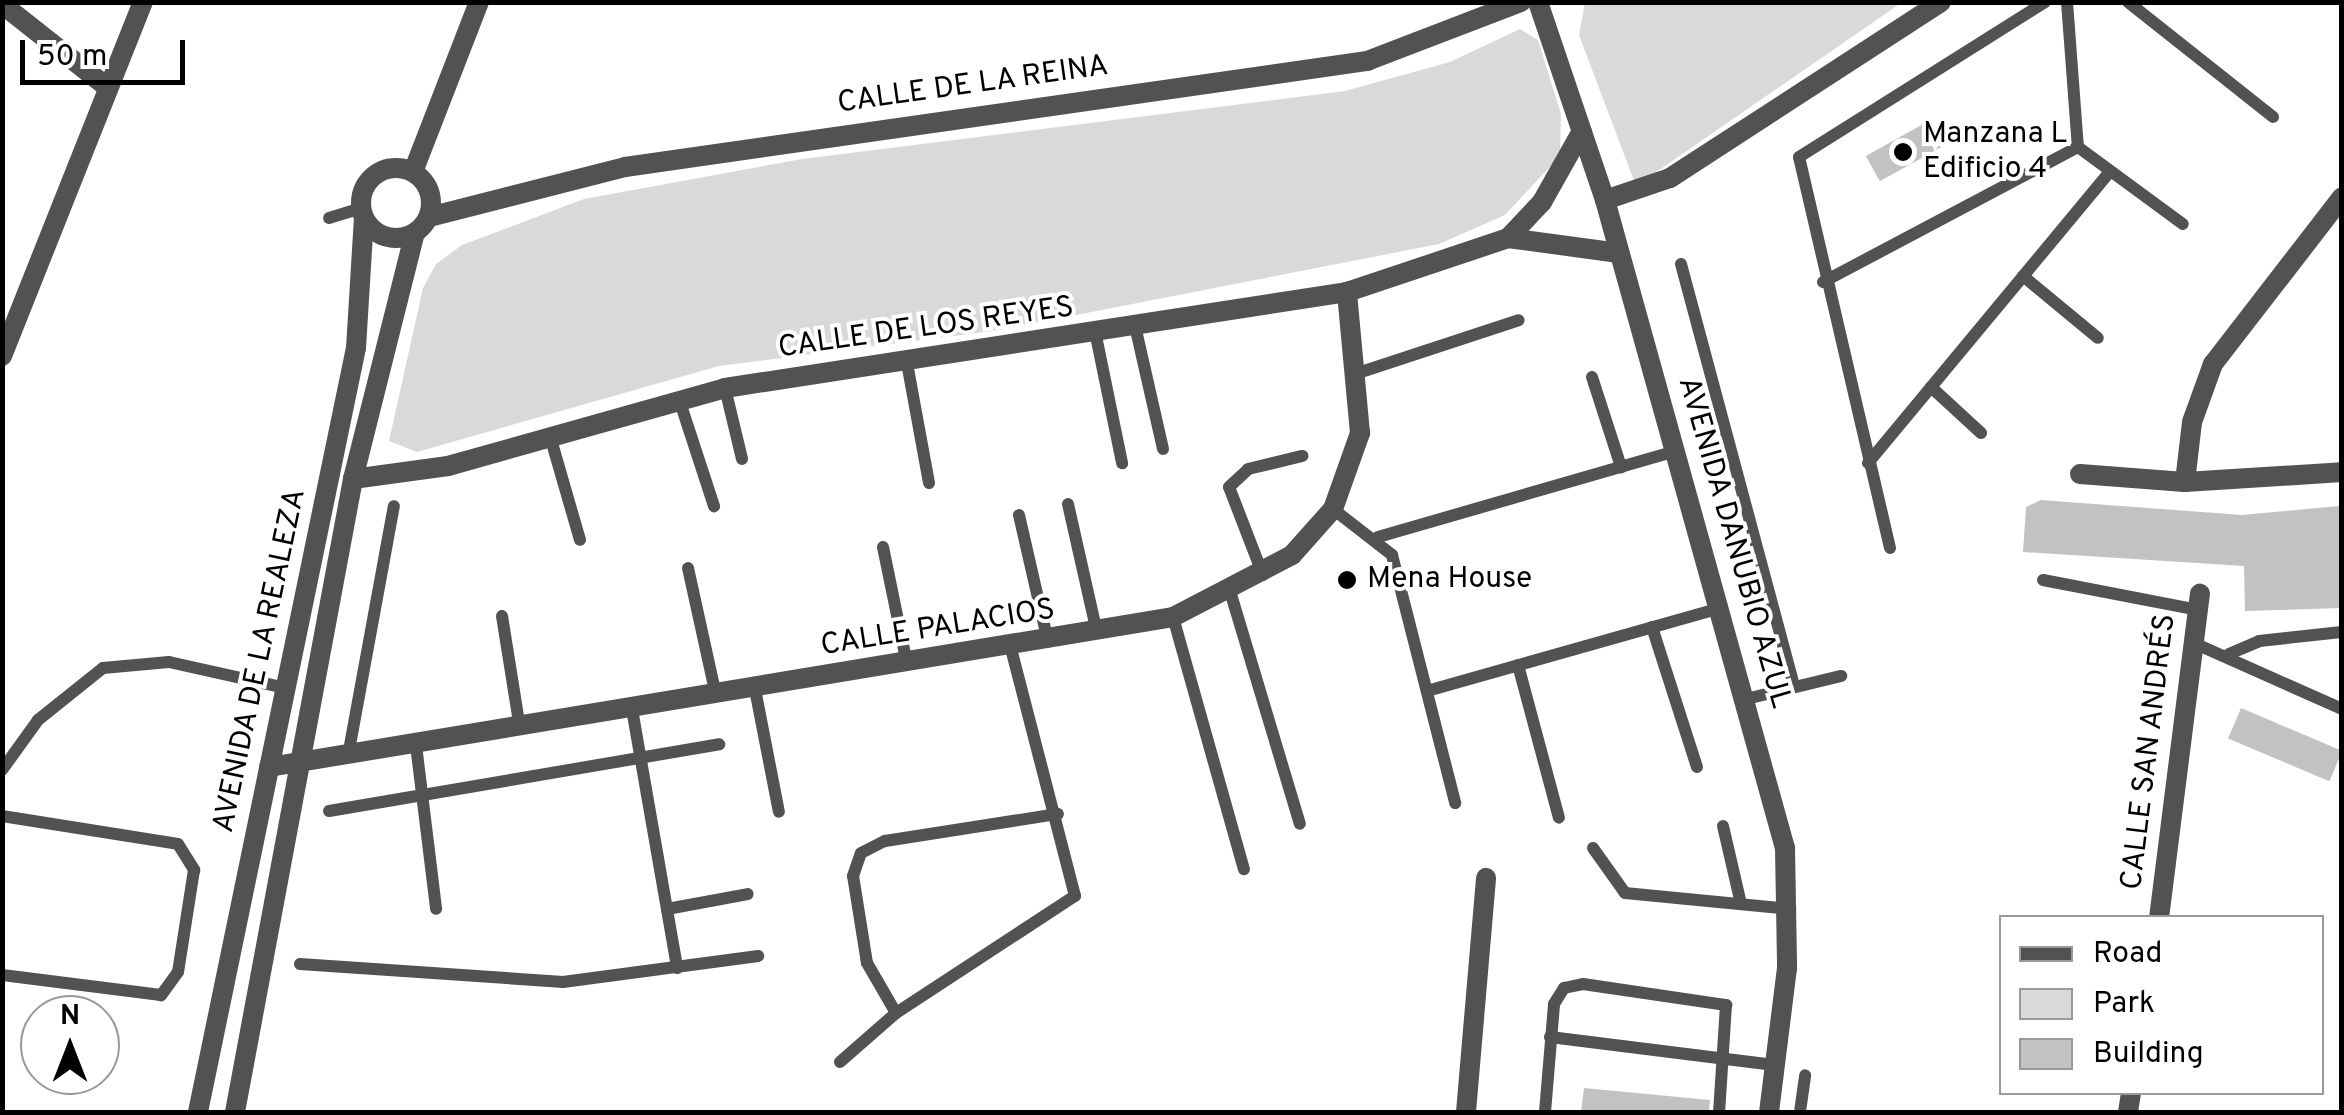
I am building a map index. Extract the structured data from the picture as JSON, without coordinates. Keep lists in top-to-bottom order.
{
  "streets": {
    "street": [
      "CALLE DE LA REINA",
      "CALLE DE LOS REYES",
      "AVENIDA DANUBIO AZUL",
      "CALLE PALACIOS",
      "AVENIDA DE LA REALEZA",
      "CALLE SAN ANDRÉS"
    ]
  },
  "crossings": [
    ["CALLE DE LA REINA", "AVENIDA DE LA REALEZA"],
    ["CALLE DE LOS REYES", "AVENIDA DANUBIO AZUL"],
    ["CALLE DE LOS REYES", "CALLE PALACIOS"],
    ["CALLE DE LOS REYES", "AVENIDA DE LA REALEZA"],
    ["CALLE PALACIOS", "AVENIDA DE LA REALEZA"]
  ],
  "places": ["Manzana L Edificio 4", "Mena House"],
  "legend": ["Road", "Park", "Building"],
  "scale_bar": "50 m",
  "north": "top"
}
